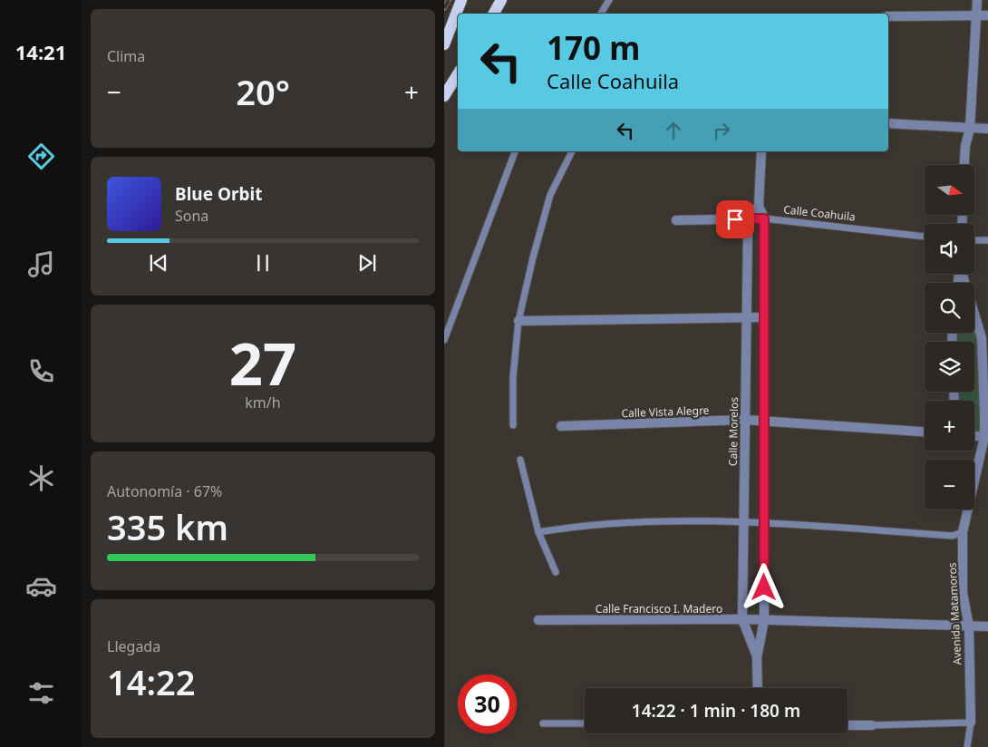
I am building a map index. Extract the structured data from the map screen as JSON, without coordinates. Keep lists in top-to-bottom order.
{
  "streets": {
    "street": [
      "Calle Coahuila",
      "Calle Vista Alegre",
      "Calle Morelos",
      "Calle Francisco I. Madero",
      "Avenida Matamoros"
    ]
  },
  "crossings": [
    ["Calle Coahuila", "Calle Morelos"],
    ["Calle Vista Alegre", "Calle Morelos"],
    ["Calle Morelos", "Calle Francisco I. Madero"],
    ["Calle Francisco I. Madero", "Avenida Matamoros"]
  ],
  "north": "right",
  "page": {
    "tabs": "14:21",
    "tile": [
      "Clima",
      ["27", "km/h"],
      ["Autonomía · 67%", "335 km"],
      ["Llegada", "14:22"]
    ],
    "turn": ["170 m", "Calle Coahuila"],
    "heat": ["−", "20°", "+"],
    "map_buttons": ["+", "−"],
    "song": ["Blue Orbit", "Sona"],
    "limit": "30",
    "trip": "14:22 · 1 min · 180 m"
  }
}
